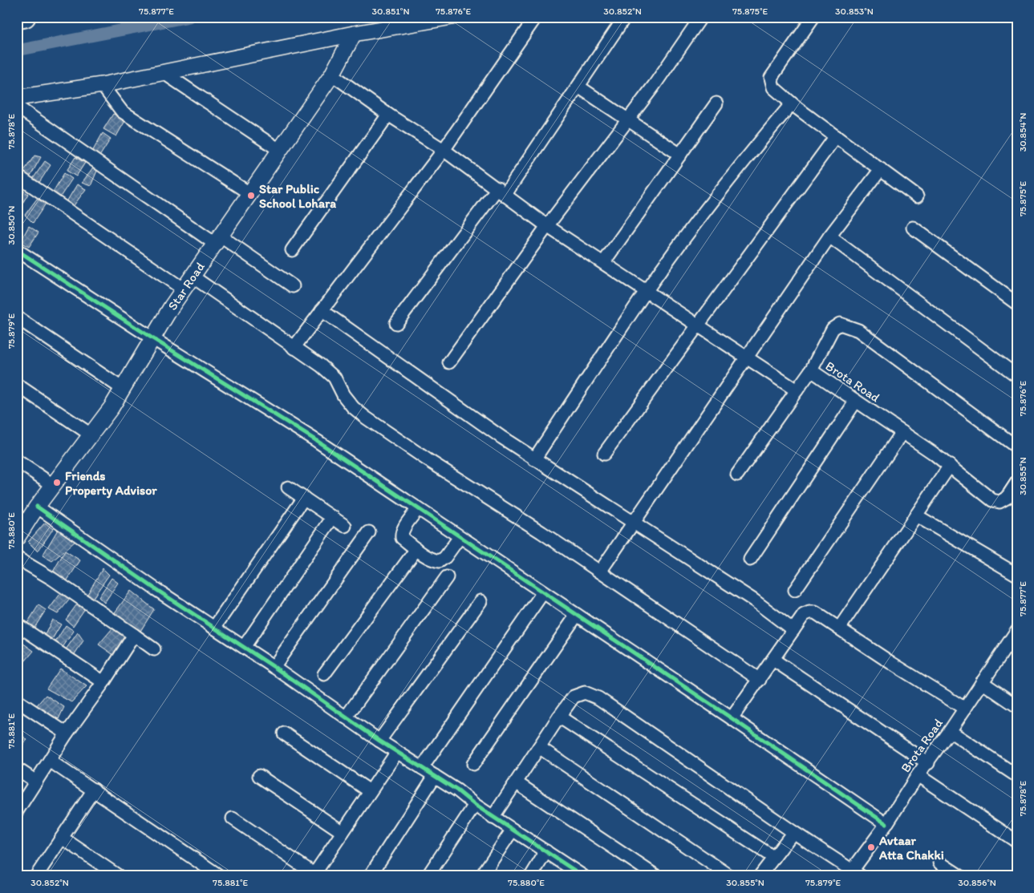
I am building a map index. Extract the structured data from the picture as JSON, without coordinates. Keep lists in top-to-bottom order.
{
  "streets": {
    "street": ["Star Road", "Brota Road"]
  },
  "places": ["Star Public School Lohara", "Friends Property Advisor", "Avtaar Atta Chakki"],
  "coordinates": [
    "75.877°E",
    "30.851°N",
    "75.876°E",
    "30.852°N",
    "75.875°E",
    "30.853°N",
    "75.878°E",
    "30.854°N",
    "30.850°N",
    "75.879°E",
    "30.855°N",
    "75.880°E",
    "75.881°E",
    "30.856°N"
  ]
}
